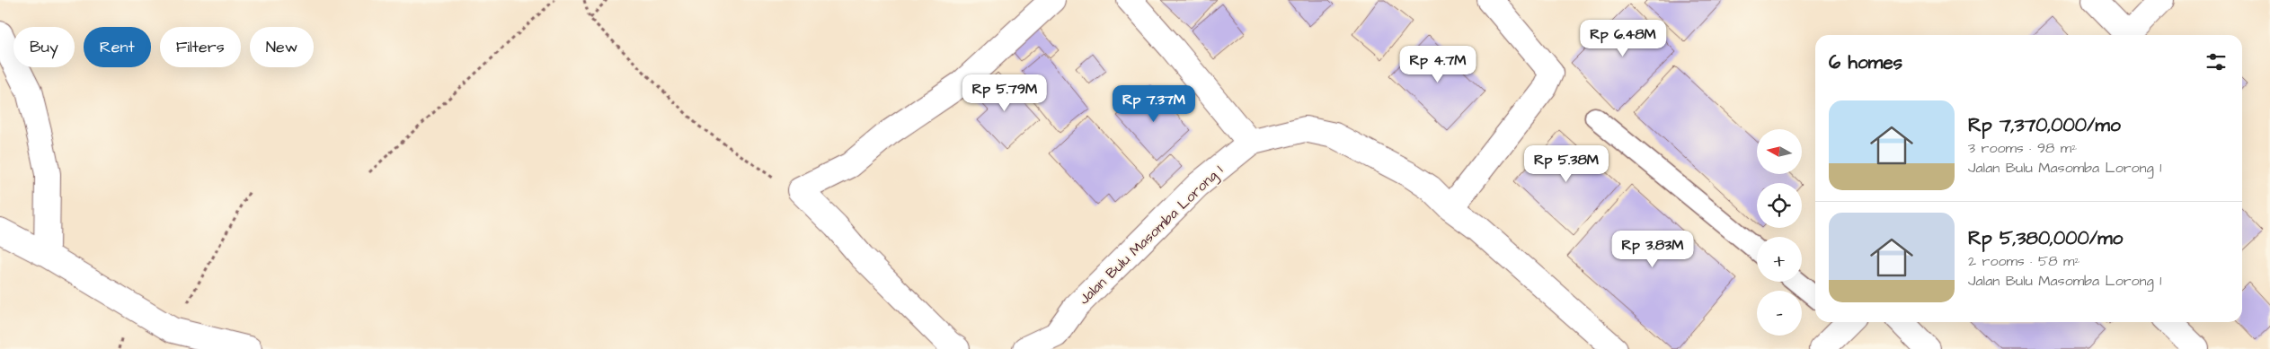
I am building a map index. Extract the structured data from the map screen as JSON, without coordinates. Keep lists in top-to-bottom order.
{
  "streets": {
    "street": ["Jalan Bulu Masomba Lorong 1"]
  },
  "north": "left",
  "page": {
    "price": [
      "Rp 6.48M",
      "Rp 4.7M",
      "Rp 5.79M",
      "Rp 7.37M",
      "Rp 5.38M",
      "Rp 3.83M"
    ],
    "chip": [
      "Buy",
      "Rent",
      "Filters",
      "New"
    ],
    "heading": "6 homes",
    "list": [
      {
        "name": "Rp 7,370,000/mo",
        "note": "3 rooms · 98 m² · Jalan Bulu Masomba Lorong 1"
      },
      {
        "name": "Rp 5,380,000/mo",
        "note": "2 rooms · 58 m² · Jalan Bulu Masomba Lorong 1"
      }
    ],
    "map_buttons": ["+", "−"]
  }
}
